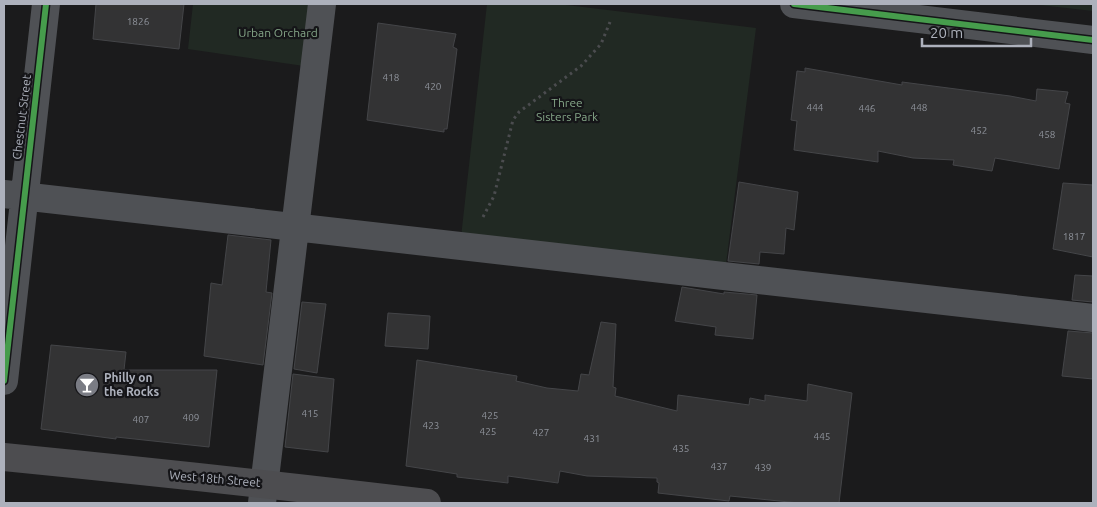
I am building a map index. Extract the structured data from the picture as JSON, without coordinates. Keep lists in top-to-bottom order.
{
  "streets": {
    "main road": ["West 18th Street"],
    "street": ["Chestnut Street"]
  },
  "parks": ["Urban Orchard", "Three Sisters Park"],
  "places": {
    "bar": ["Philly on the Rocks"]
  },
  "house_numbers": [
    "1826",
    "418",
    "420",
    "444",
    "448",
    "446",
    "452",
    "458",
    "1817",
    "415",
    "425",
    "409",
    "407",
    "423",
    "425",
    "427",
    "445",
    "431",
    "435",
    "437",
    "439"
  ],
  "scale_bar": "20 m"
}
